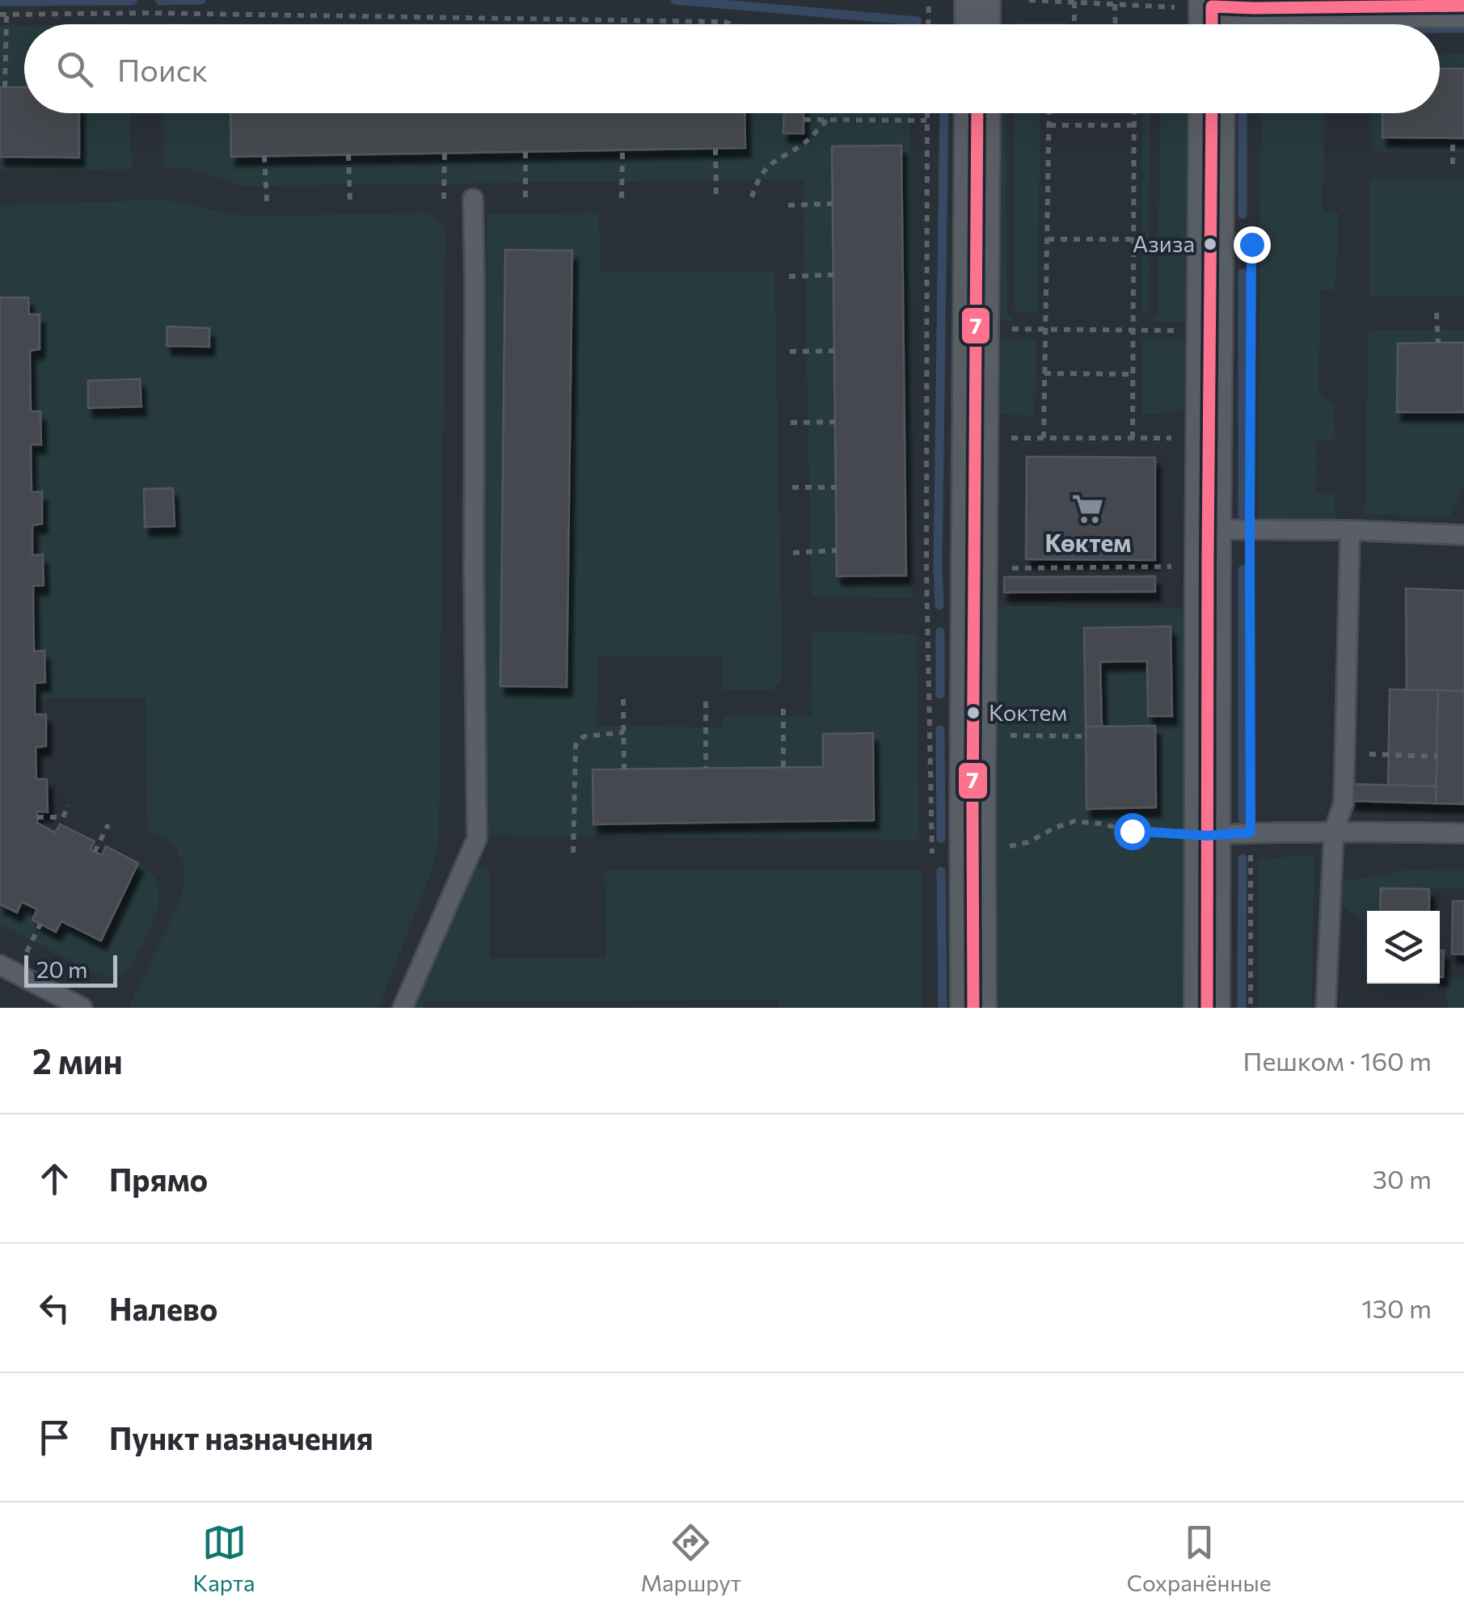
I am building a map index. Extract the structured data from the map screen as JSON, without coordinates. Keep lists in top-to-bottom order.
{
  "places": {
    "other": ["Азиза", "Коктем"],
    "supermarket": ["Көктем"]
  },
  "lines": ["transit line 7"],
  "scale_bar": "20 m",
  "page": {
    "search": "Поиск",
    "scale": "20 m",
    "heading": ["2 мин", "Пешком · 160 m"],
    "list": [
      ["Прямо", "30 m"],
      ["Налево", "130 m"],
      "Пункт назначения"
    ],
    "nav": ["Карта", "Маршрут", "Сохранённые"]
  }
}
